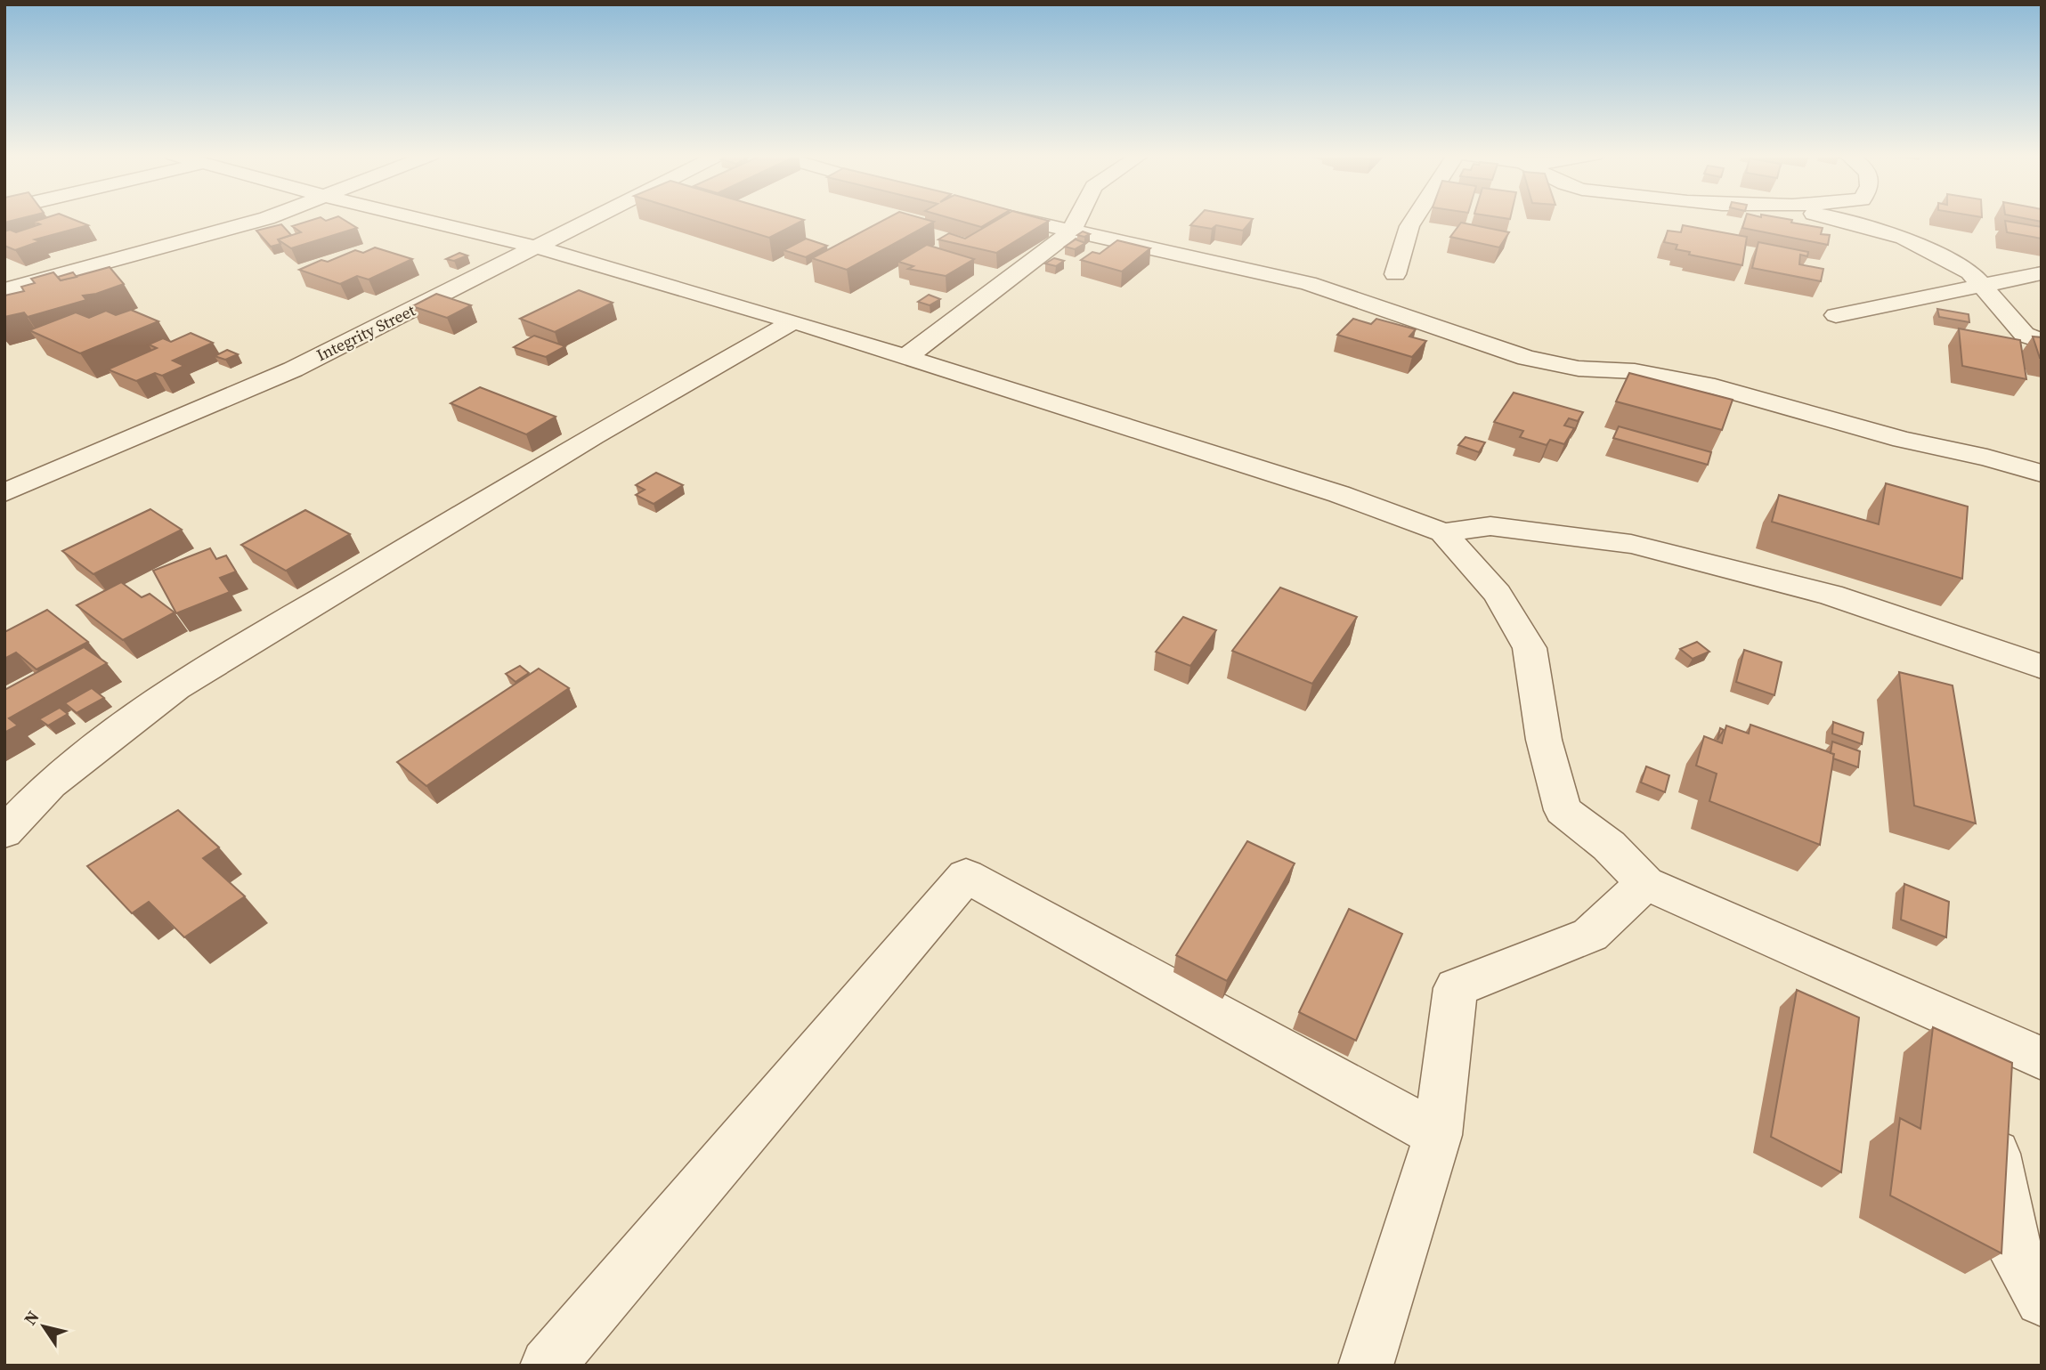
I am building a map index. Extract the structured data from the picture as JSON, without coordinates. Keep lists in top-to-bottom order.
{
  "streets": {
    "street": ["Integrity Street"]
  },
  "north": "top left"
}
